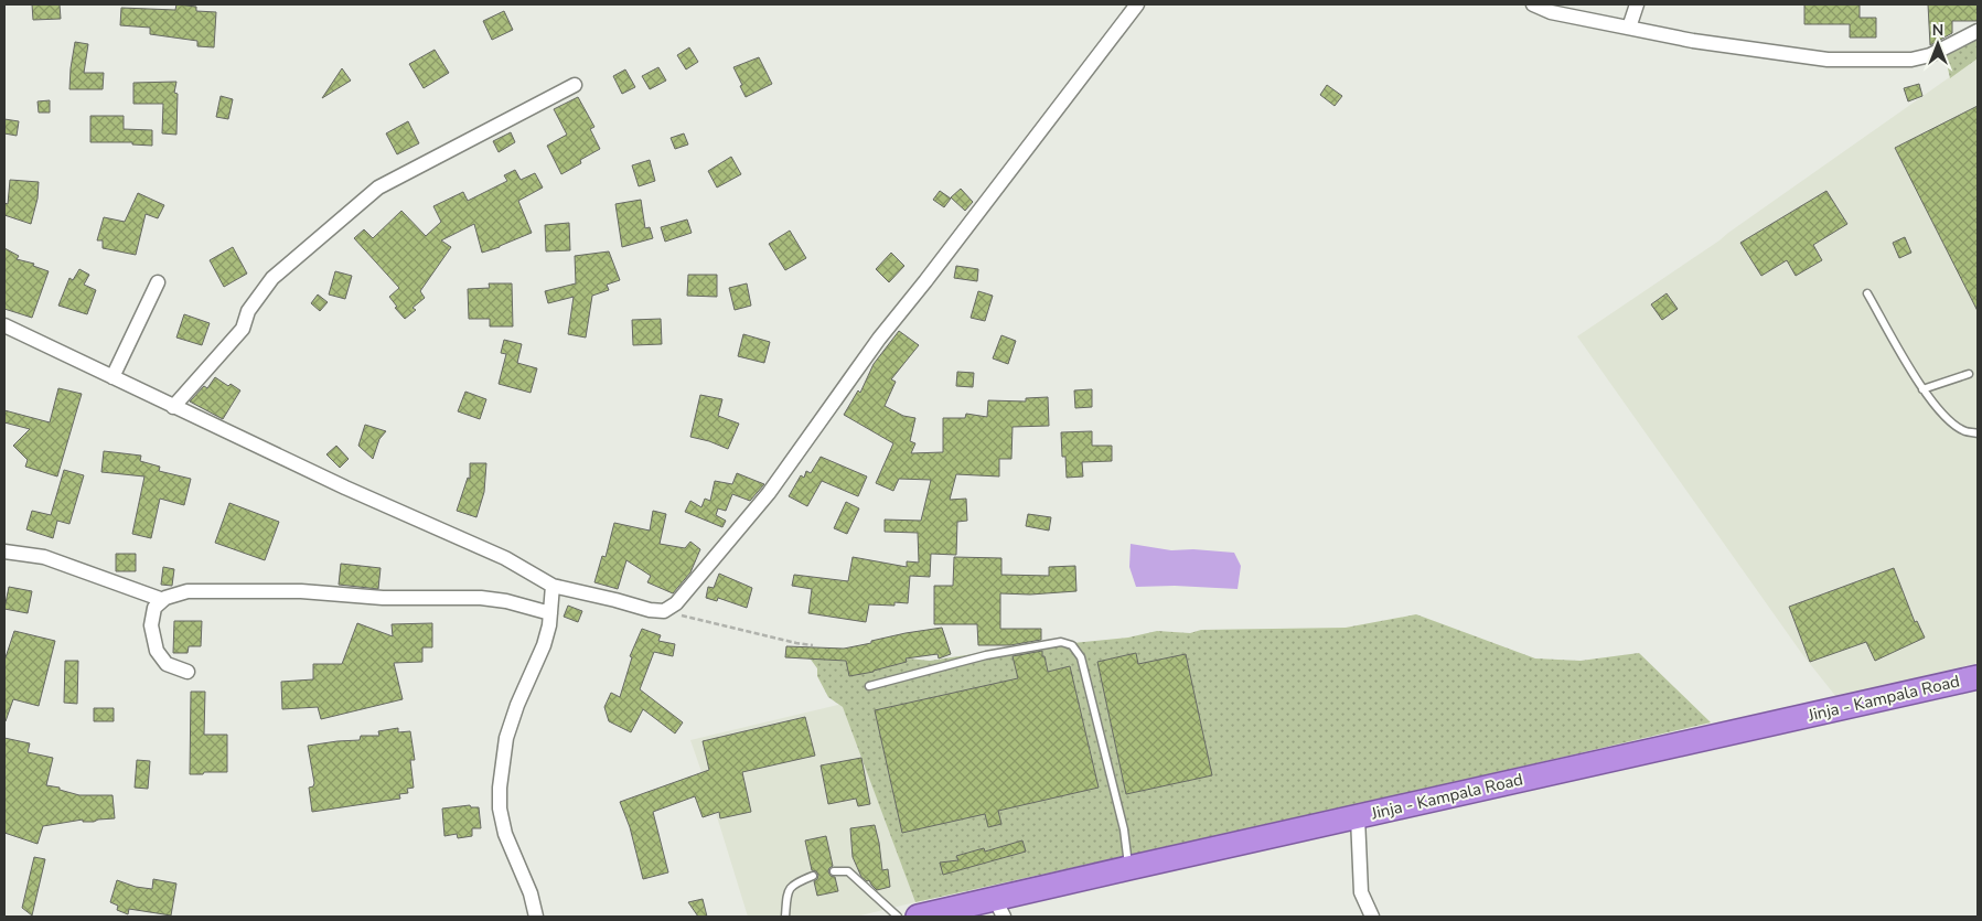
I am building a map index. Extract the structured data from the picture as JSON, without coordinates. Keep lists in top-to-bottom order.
{
  "streets": {
    "highway": ["Jinja - Kampala Road"]
  },
  "north": "top"
}
